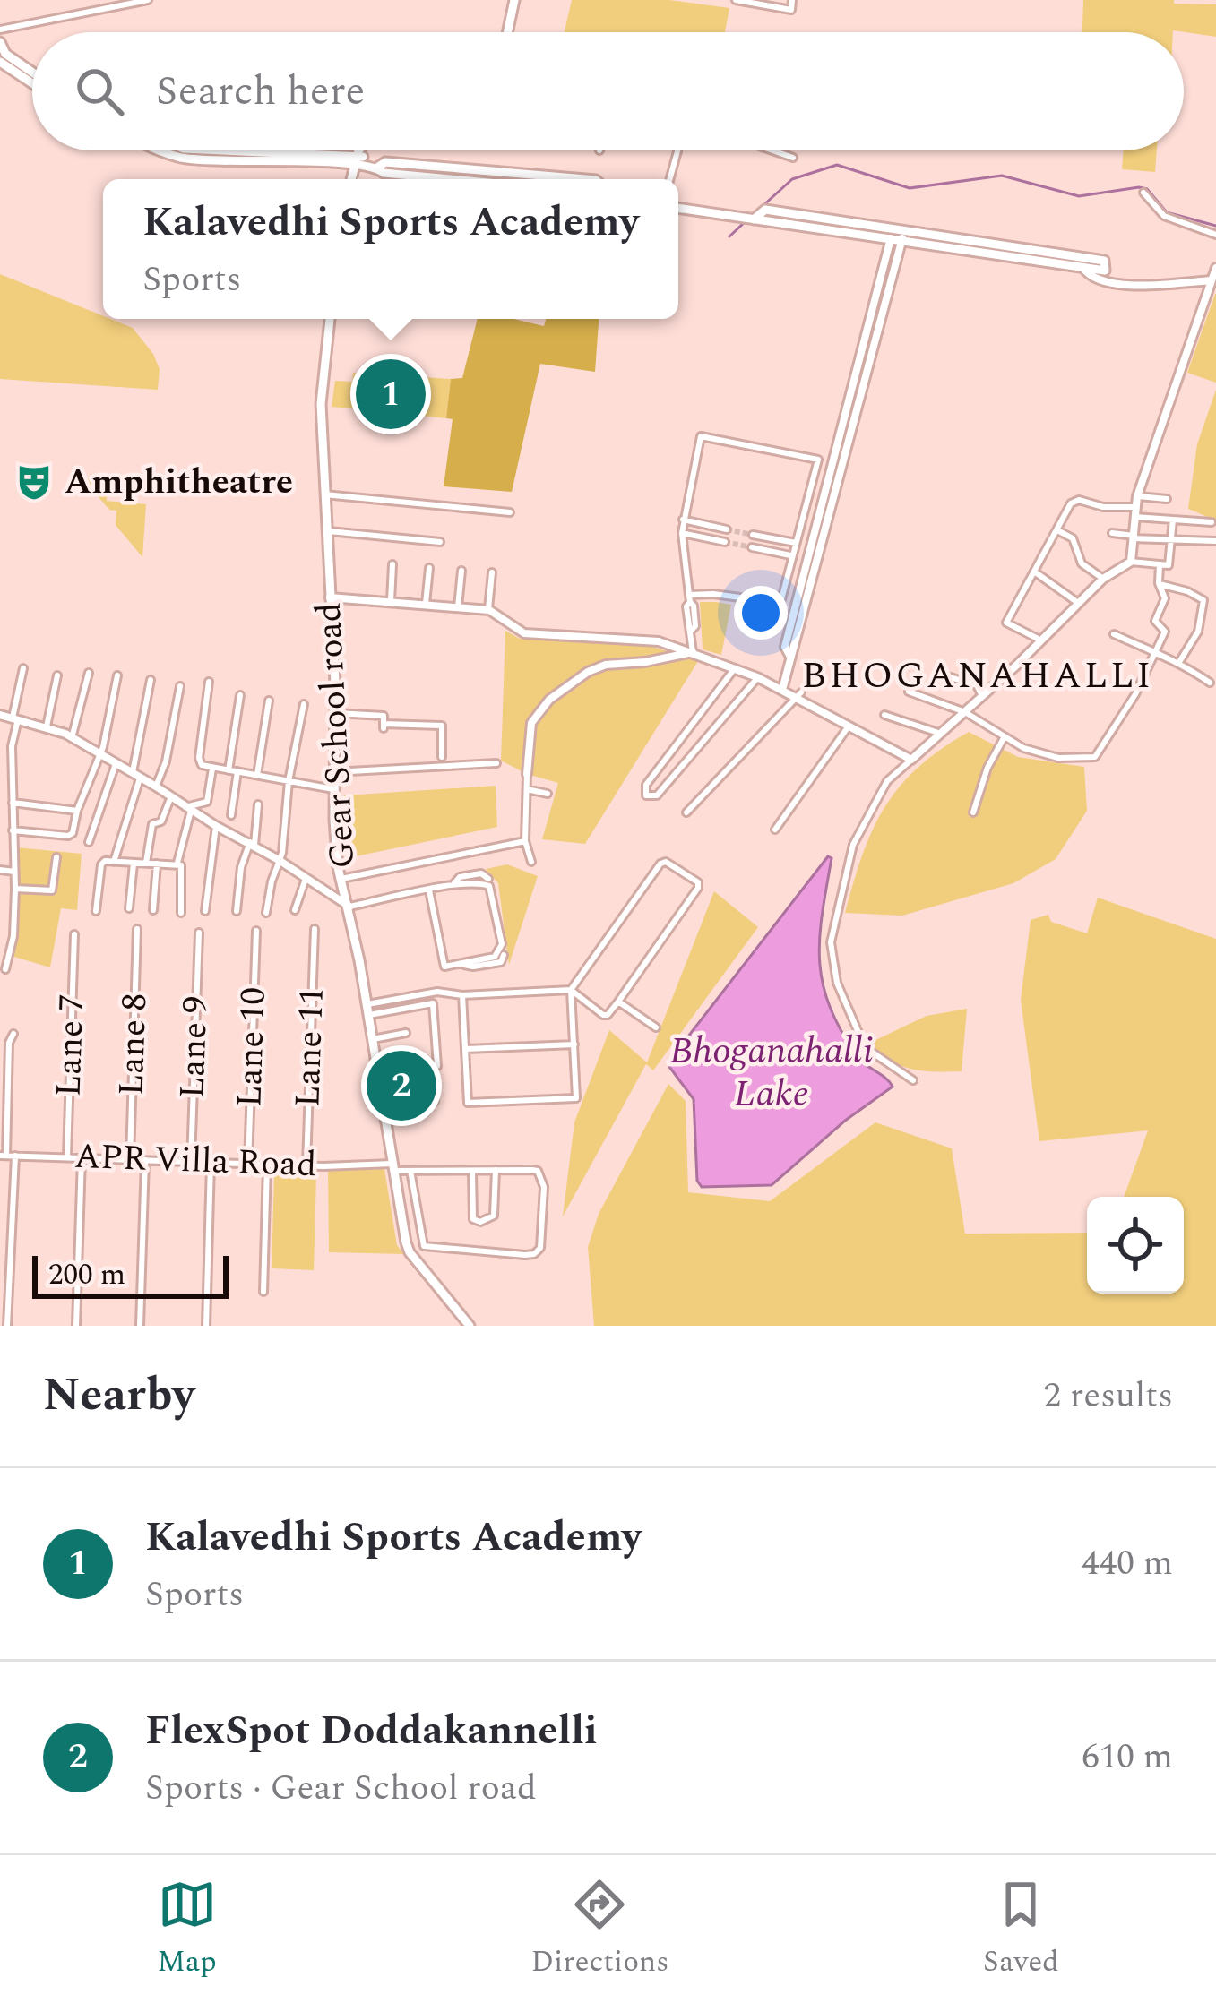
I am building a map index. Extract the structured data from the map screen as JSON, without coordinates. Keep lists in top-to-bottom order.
{
  "streets": {
    "main road": ["Gear School road"],
    "street": [
      "Lane 8",
      "Lane 7",
      "Lane 9",
      "Lane 10",
      "Lane 11",
      "APR Villa Road"
    ]
  },
  "crossings": [
    ["Gear School road", "APR Villa Road"],
    ["Lane 8", "APR Villa Road"],
    ["Lane 7", "APR Villa Road"],
    ["Lane 9", "APR Villa Road"],
    ["Lane 10", "APR Villa Road"],
    ["Lane 11", "APR Villa Road"]
  ],
  "districts": ["BHOGANAHALLI"],
  "water": ["Bhoganahalli Lake"],
  "places": {
    "theatre": ["Amphitheatre"]
  },
  "scale_bar": "200 m",
  "page": {
    "search": "Search here",
    "popup": ["Kalavedhi Sports Academy", "Sports"],
    "pins": ["1", "2"],
    "scale": "200 m",
    "heading": ["Nearby", "2 results"],
    "list": [
      {
        "mark": "1",
        "name": "Kalavedhi Sports Academy",
        "note": "Sports",
        "value": "440 m"
      },
      {
        "mark": "2",
        "name": "FlexSpot Doddakannelli",
        "note": "Sports · Gear School road",
        "value": "610 m"
      }
    ],
    "nav": ["Map", "Directions", "Saved"]
  }
}
